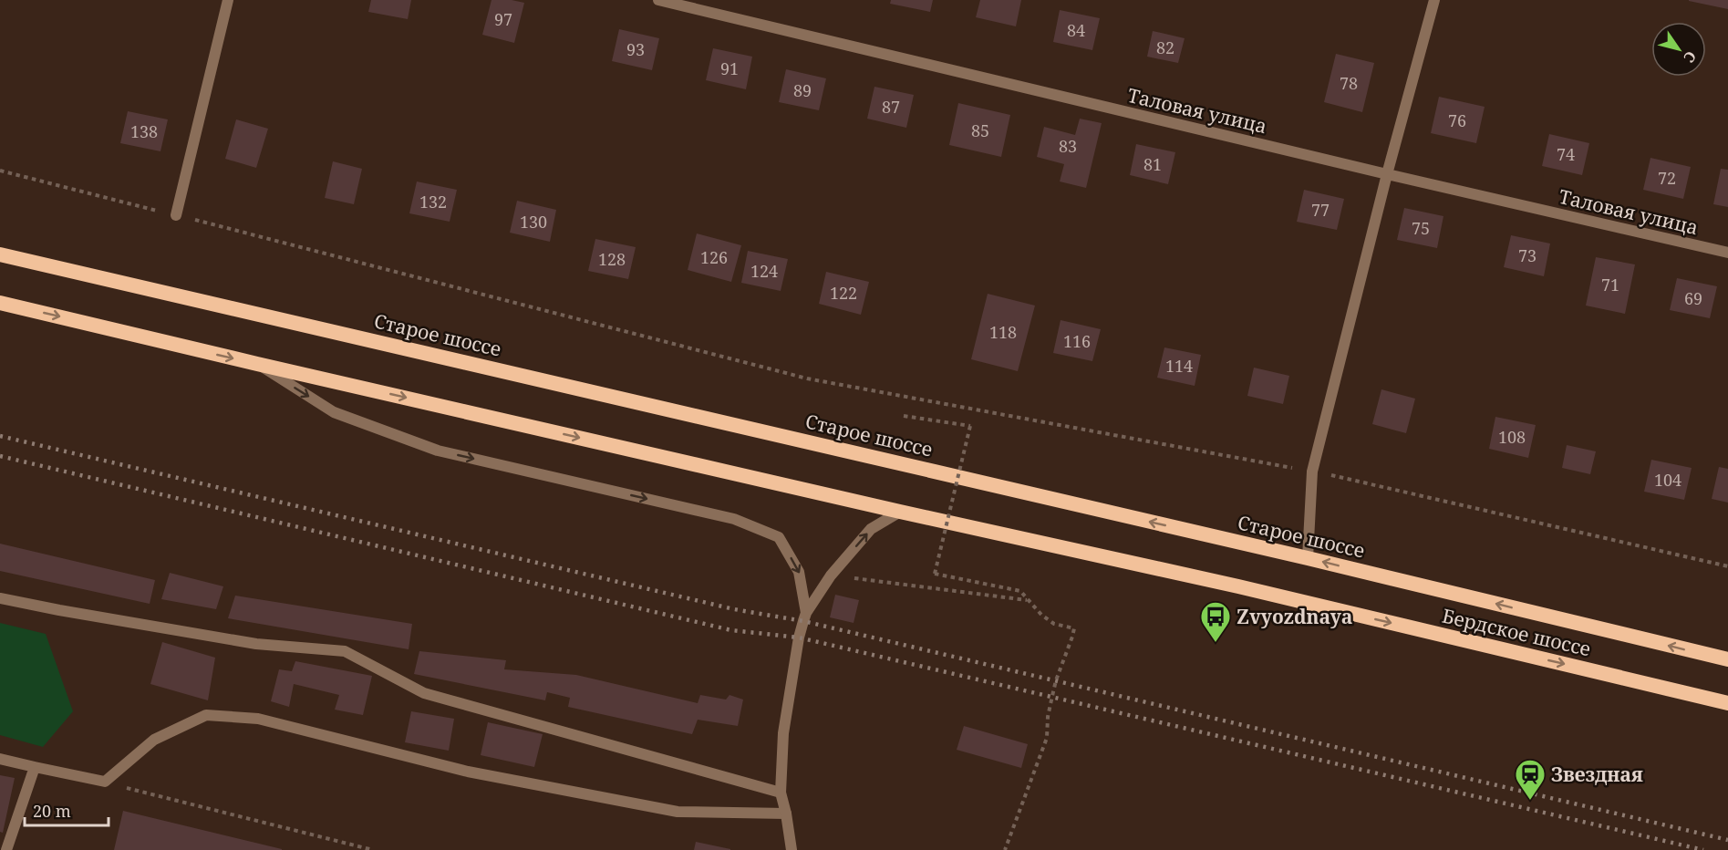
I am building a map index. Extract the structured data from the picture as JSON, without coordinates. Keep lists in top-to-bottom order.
{
  "streets": {
    "highway": ["Старое шоссе", "Бердское шоссе"],
    "street": ["Таловая улица"]
  },
  "one_way": ["Бердское шоссе"],
  "places": {
    "bus stop": ["Zvyozdnaya"],
    "station": ["Звездная"]
  },
  "house_numbers": [
    "97",
    "84",
    "82",
    "93",
    "91",
    "78",
    "89",
    "87",
    "76",
    "85",
    "138",
    "83",
    "74",
    "81",
    "72",
    "132",
    "77",
    "130",
    "75",
    "73",
    "126",
    "128",
    "124",
    "71",
    "122",
    "69",
    "118",
    "116",
    "114",
    "108",
    "104"
  ],
  "scale_bar": "20 m",
  "north": "bottom right"
}
